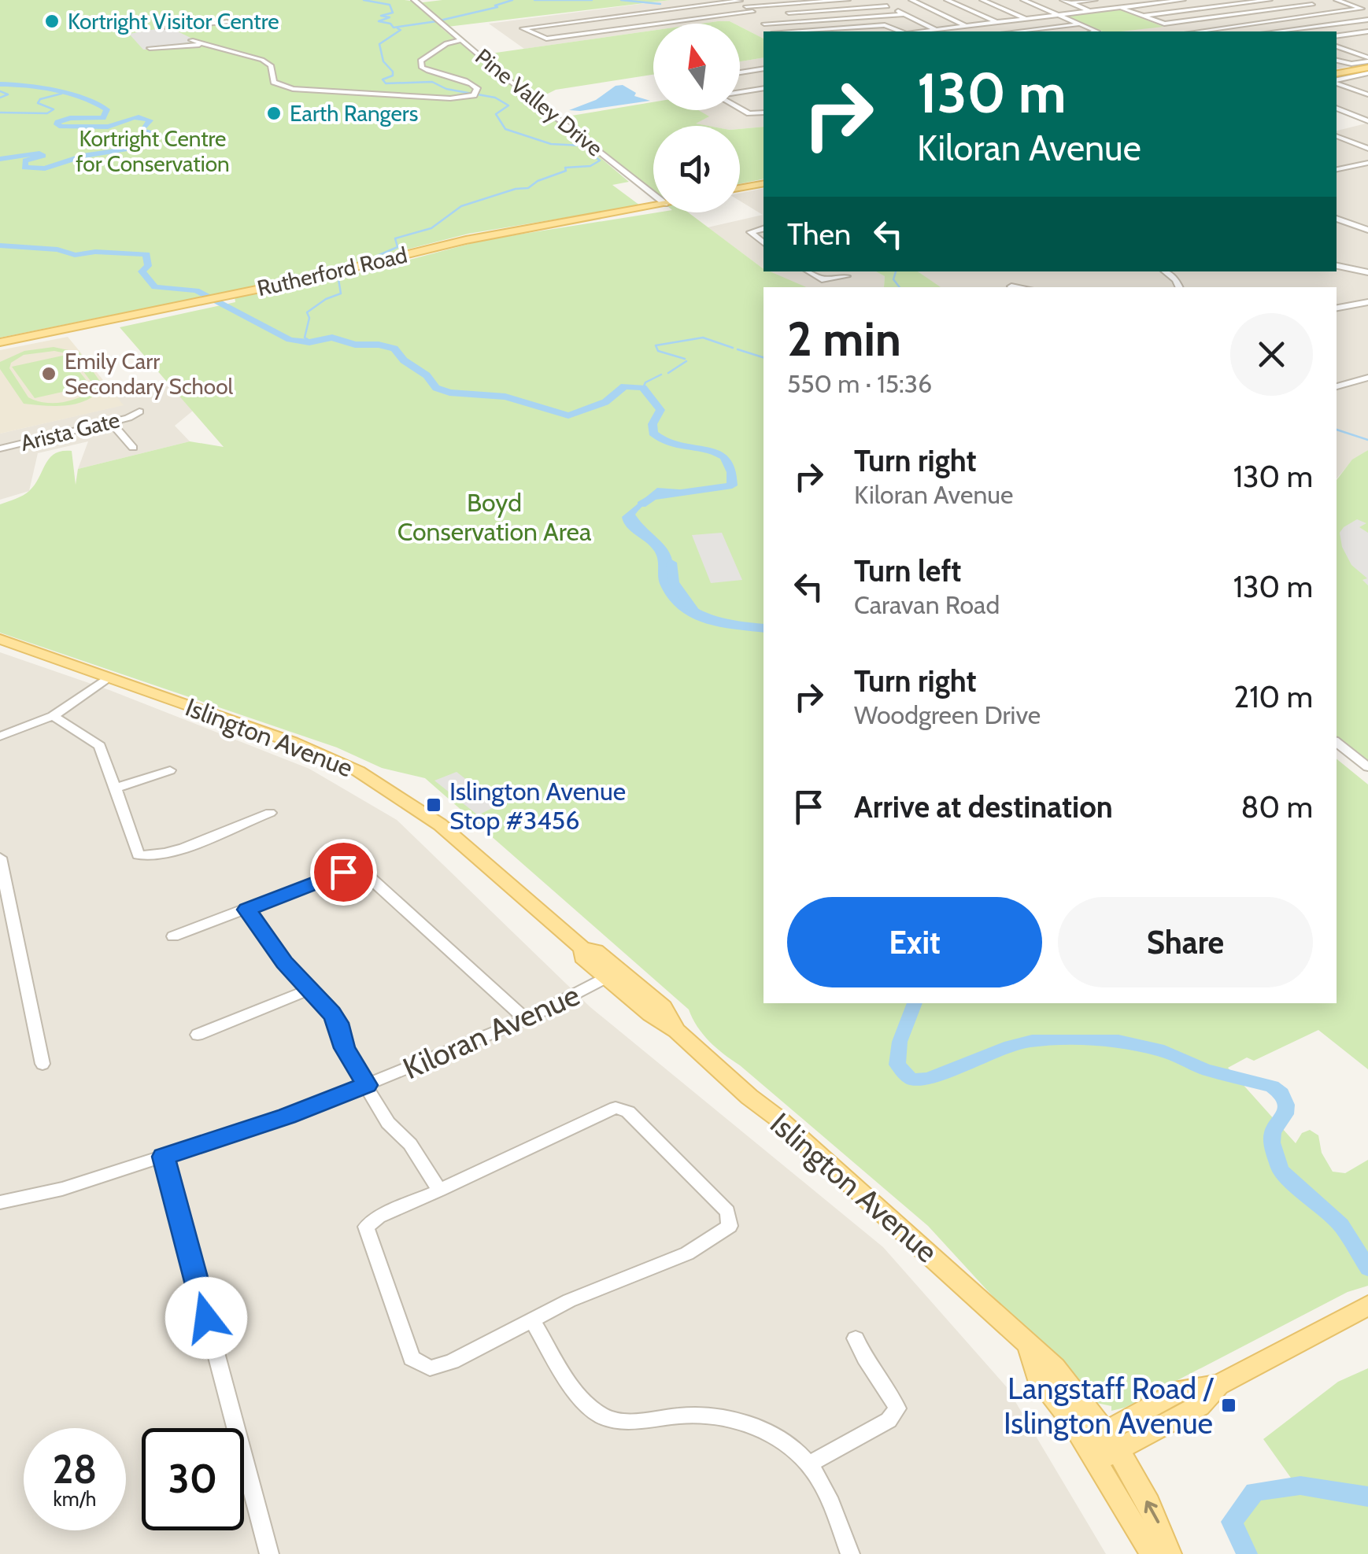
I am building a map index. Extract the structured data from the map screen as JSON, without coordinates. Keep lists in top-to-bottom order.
{
  "streets": {
    "main road": ["Rutherford Road", "Islington Avenue"],
    "street": ["Pine Valley Drive", "Arista Gate", "Kiloran Avenue"]
  },
  "crossings": [
    ["Islington Avenue", "Kiloran Avenue"]
  ],
  "parks": ["Kortright Centre for Conservation", "Boyd Conservation Area"],
  "places": {
    "other": ["Kortright Visitor Centre", "Earth Rangers", "Emily Carr Secondary School"],
    "transit": ["Islington Avenue Stop #3456", "Langstaff Road / Islington Avenue"]
  },
  "north": "top",
  "page": {
    "turn": ["130 m", "Kiloran Avenue"],
    "then": "Then",
    "heading": ["2 min", "550 m · 15:36"],
    "list": [
      {
        "name": "Turn right",
        "note": "Kiloran Avenue",
        "value": "130 m"
      },
      {
        "name": "Turn left",
        "note": "Caravan Road",
        "value": "130 m"
      },
      {
        "name": "Turn right",
        "note": "Woodgreen Drive",
        "value": "210 m"
      },
      {
        "name": "Arrive at destination",
        "value": "80 m"
      }
    ],
    "buttons": ["Exit", "Share"],
    "speed": "28 km/h",
    "limit": "30"
  }
}
